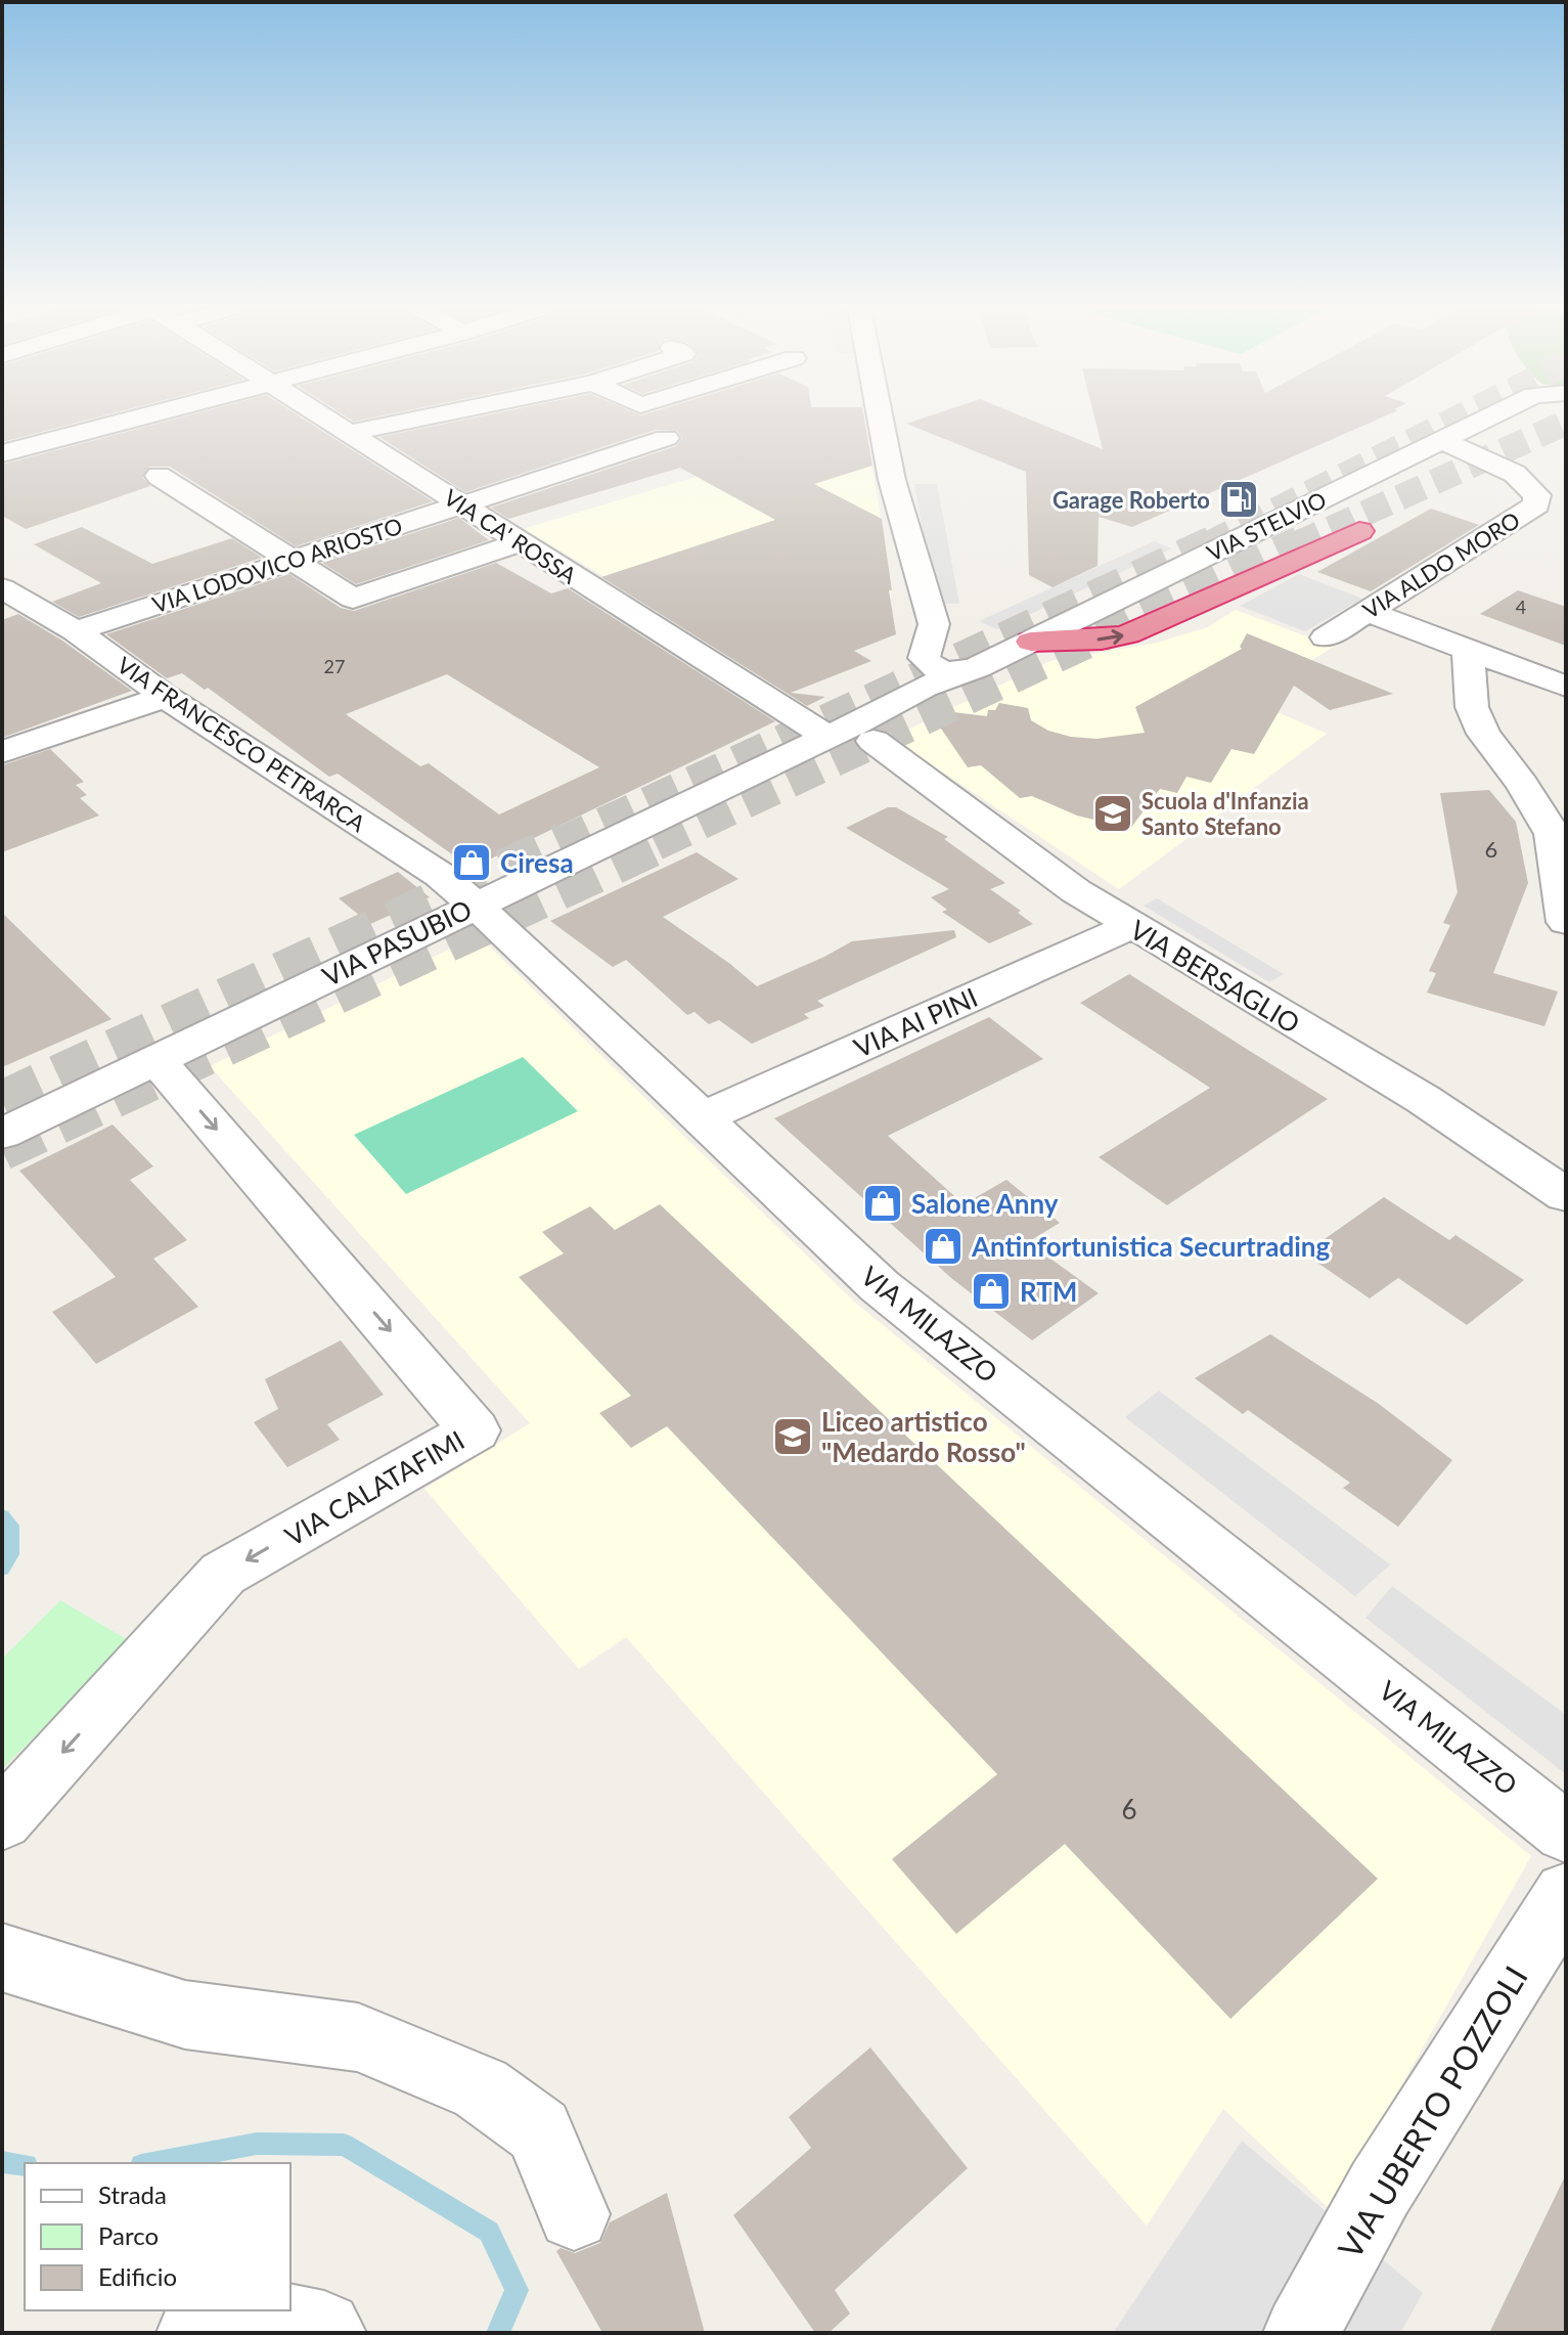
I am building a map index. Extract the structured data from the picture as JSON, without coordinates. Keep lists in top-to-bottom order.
{
  "streets": {
    "street": [
      "VIA STELVIO",
      "VIA CA' ROSSA",
      "VIA LODOVICO ARIOSTO",
      "VIA ALDO MORO",
      "VIA FRANCESCO PETRARCA",
      "VIA PASUBIO",
      "VIA BERSAGLIO",
      "VIA AI PINI",
      "VIA MILAZZO",
      "VIA CALATAFIMI",
      "VIA UBERTO POZZOLI"
    ]
  },
  "crossings": [
    ["VIA STELVIO", "VIA ALDO MORO"],
    ["VIA STELVIO", "VIA PASUBIO"],
    ["VIA CA' ROSSA", "VIA LODOVICO ARIOSTO"],
    ["VIA CA' ROSSA", "VIA PASUBIO"],
    ["VIA CA' ROSSA", "VIA BERSAGLIO"],
    ["VIA LODOVICO ARIOSTO", "VIA FRANCESCO PETRARCA"],
    ["VIA FRANCESCO PETRARCA", "VIA PASUBIO"],
    ["VIA FRANCESCO PETRARCA", "VIA MILAZZO"],
    ["VIA PASUBIO", "VIA BERSAGLIO"],
    ["VIA PASUBIO", "VIA MILAZZO"],
    ["VIA PASUBIO", "VIA CALATAFIMI"],
    ["VIA BERSAGLIO", "VIA AI PINI"],
    ["VIA AI PINI", "VIA MILAZZO"]
  ],
  "places": {
    "fuel station": ["Garage Roberto"],
    "school or university": ["Scuola d'Infanzia Santo Stefano", "Liceo artistico \"Medardo Rosso\""],
    "shop": [
      "Ciresa",
      "Salone Anny",
      "Antinfortunistica Securtrading",
      "RTM"
    ]
  },
  "house_numbers": [
    "4",
    "27",
    "6",
    "6"
  ],
  "legend": ["Strada", "Parco", "Edificio"]
}
